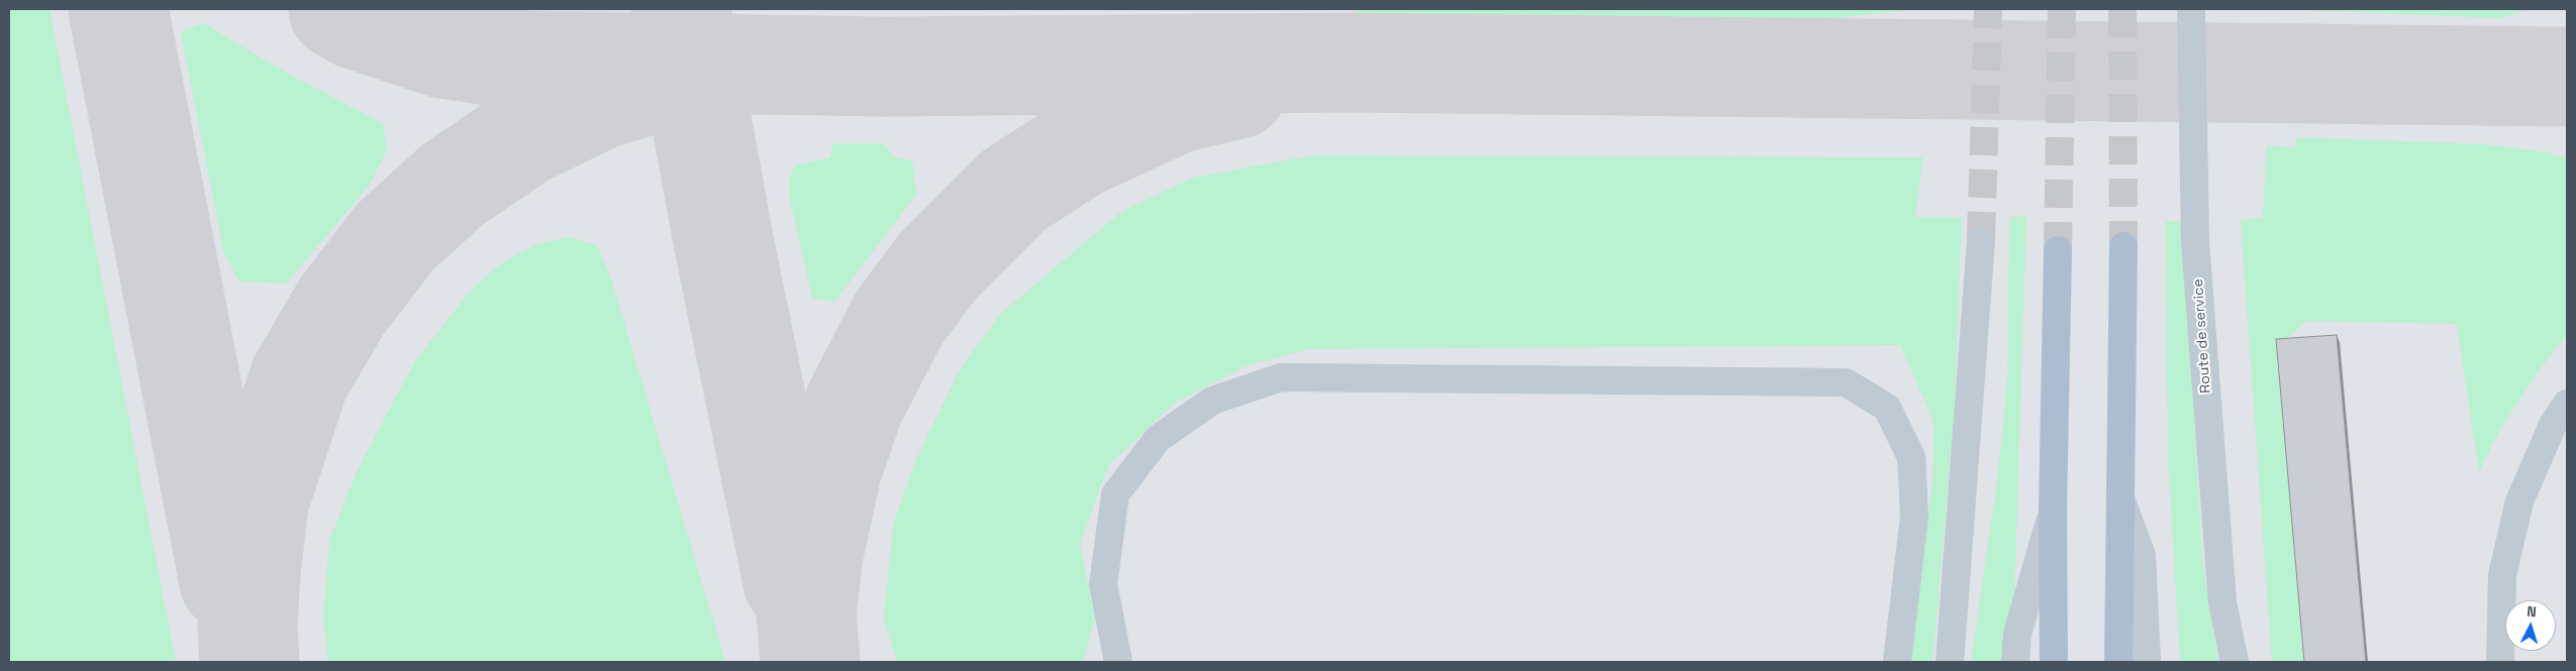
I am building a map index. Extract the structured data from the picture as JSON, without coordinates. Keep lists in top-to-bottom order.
{
  "streets": {
    "street": ["Route de service"]
  },
  "north": "top"
}
